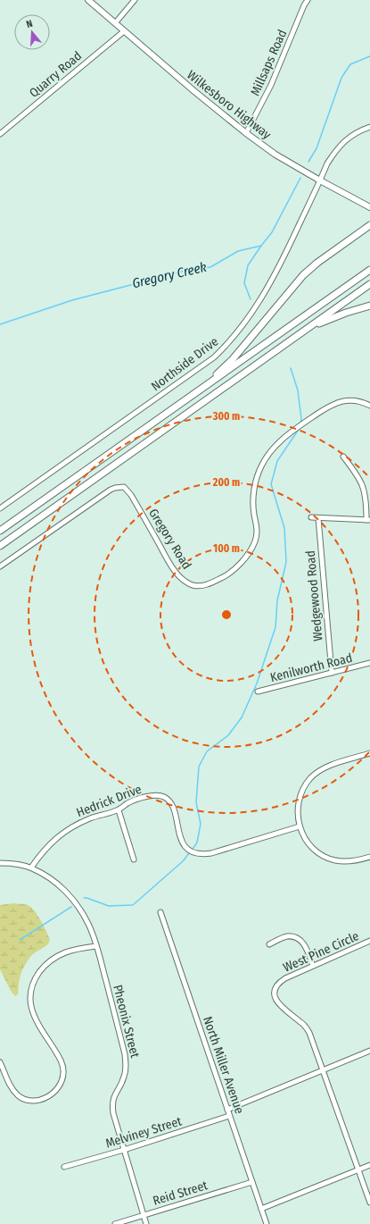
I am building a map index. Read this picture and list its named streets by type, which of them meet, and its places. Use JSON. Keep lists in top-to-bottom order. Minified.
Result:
{"streets":{"main road":["Wilkesboro Highway"],"street":["Millsaps Road","Quarry Road","Northside Drive","Gregory Road","Wedgewood Road","Kenilworth Road","Hedrick Drive","West Pine Circle","Pheonix Street","North Miller Avenue","Melviney Street","Reid Street"]},"crossings":[["Millsaps Road","Wilkesboro Highway"],["Quarry Road","Wilkesboro Highway"],["Wilkesboro Highway","Northside Drive"],["Wedgewood Road","Kenilworth Road"],["Hedrick Drive","Pheonix Street"],["Pheonix Street","Melviney Street"],["Pheonix Street","Reid Street"],["North Miller Avenue","Melviney Street"],["North Miller Avenue","Reid Street"]],"water":["Gregory Creek"],"north":"top","rings":["300 m","200 m","100 m"]}
